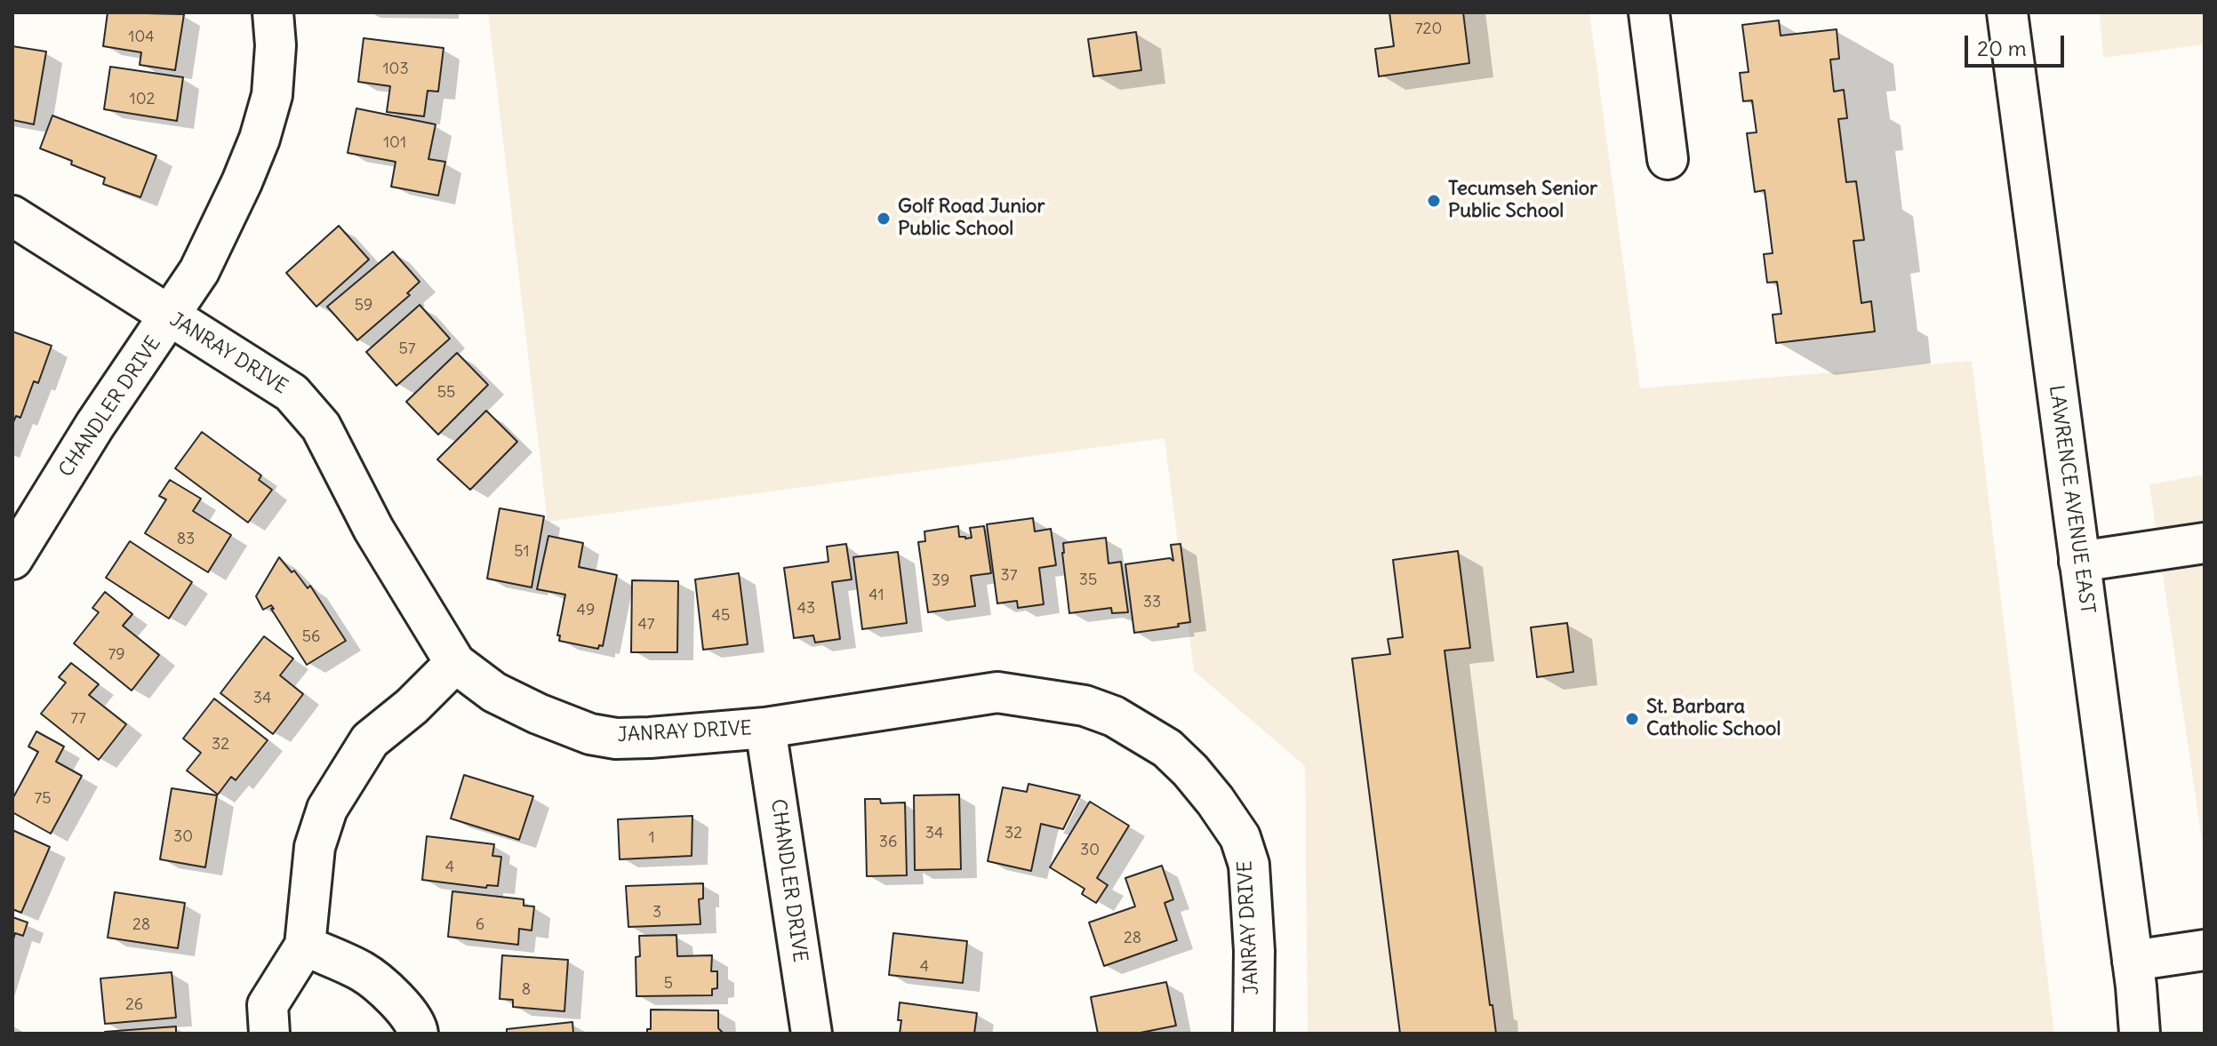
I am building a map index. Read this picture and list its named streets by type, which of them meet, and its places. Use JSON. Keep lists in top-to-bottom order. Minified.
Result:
{"streets":{"street":["JANRAY DRIVE","CHANDLER DRIVE","LAWRENCE AVENUE EAST"]},"crossings":[["JANRAY DRIVE","CHANDLER DRIVE"]],"places":["Tecumseh Senior Public School","Golf Road Junior Public School","St. Barbara Catholic School"],"house_numbers":["720","104","103","102","101","59","57","55","83","51","37","35","39","41","33","43","49","45","47","56","79","34","77","32","75","34","32","30","1","36","30","4","3","28","6","28","4","5","8","26"],"scale_bar":"20 m"}
